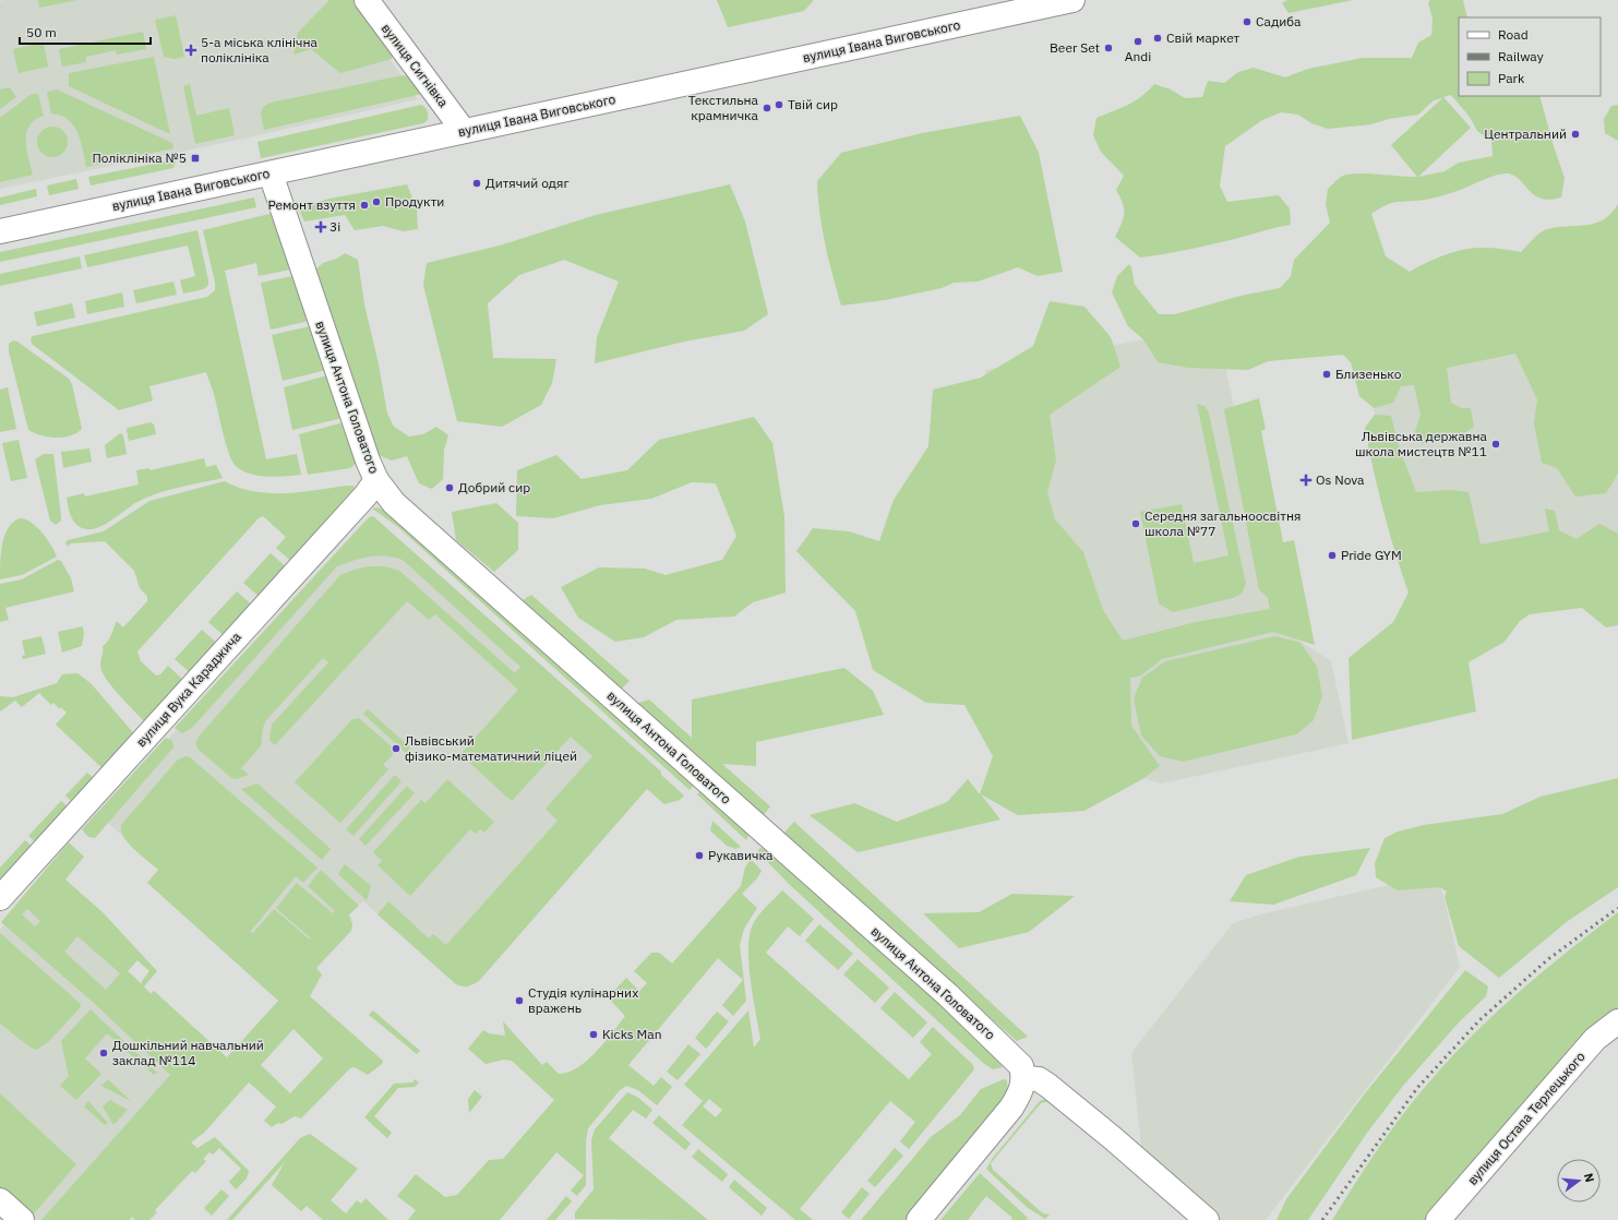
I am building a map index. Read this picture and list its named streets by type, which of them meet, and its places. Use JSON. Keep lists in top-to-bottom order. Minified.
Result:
{"streets":{"street":["вулиця Івана Виговського","вулиця Сигнівка","вулиця Антона Головатого","вулиця Вука Караджича","вулиця Остапа Терлецького"]},"crossings":[["вулиця Івана Виговського","вулиця Сигнівка"],["вулиця Івана Виговського","вулиця Антона Головатого"],["вулиця Антона Головатого","вулиця Вука Караджича"]],"places":{"other":["Садиба","Свій маркет","Andi","Beer Set","Твій сир","Текстильна крамничка","Центральний","Дитячий одяг","Продукти","Ремонт взуття","Близенько","Львівська державна школа мистецтв №11","Добрий сир","Середня загальноосвітня школа №77","Pride GYM","Львівський фізико-математичний ліцей","Рукавичка","Студія кулінарних вражень","Kicks Man","Дошкільний навчальний заклад №114"],"health":["5-а міська клінічна поліклініка","3і","Os Nova"],"transit":["Поліклініка №5"]},"legend":["Road","Railway","Park"],"scale_bar":"50 m","north":"right"}
